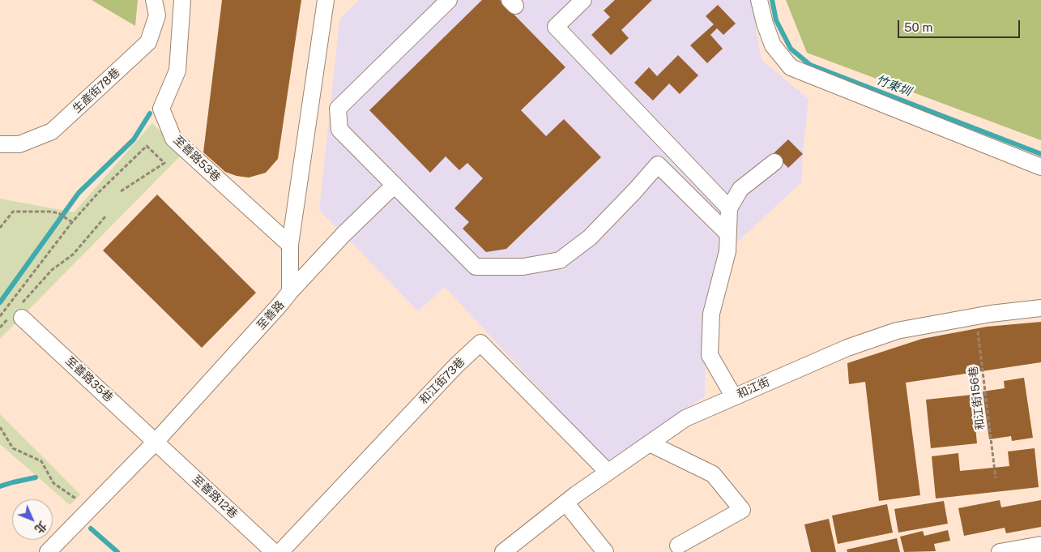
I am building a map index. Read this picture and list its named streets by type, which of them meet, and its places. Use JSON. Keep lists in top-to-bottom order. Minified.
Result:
{"streets":{"street":["生產街78巷","至善路53巷","至善路","至善路35巷","和江街73巷","和江街","至善路12巷"],"path":["和江街156巷"]},"crossings":[["至善路53巷","至善路"],["至善路","至善路35巷"],["至善路","至善路12巷"],["至善路35巷","至善路12巷"],["和江街73巷","和江街"],["和江街","和江街156巷"]],"water":["竹東圳"],"scale_bar":"50 m","north":"bottom right"}
